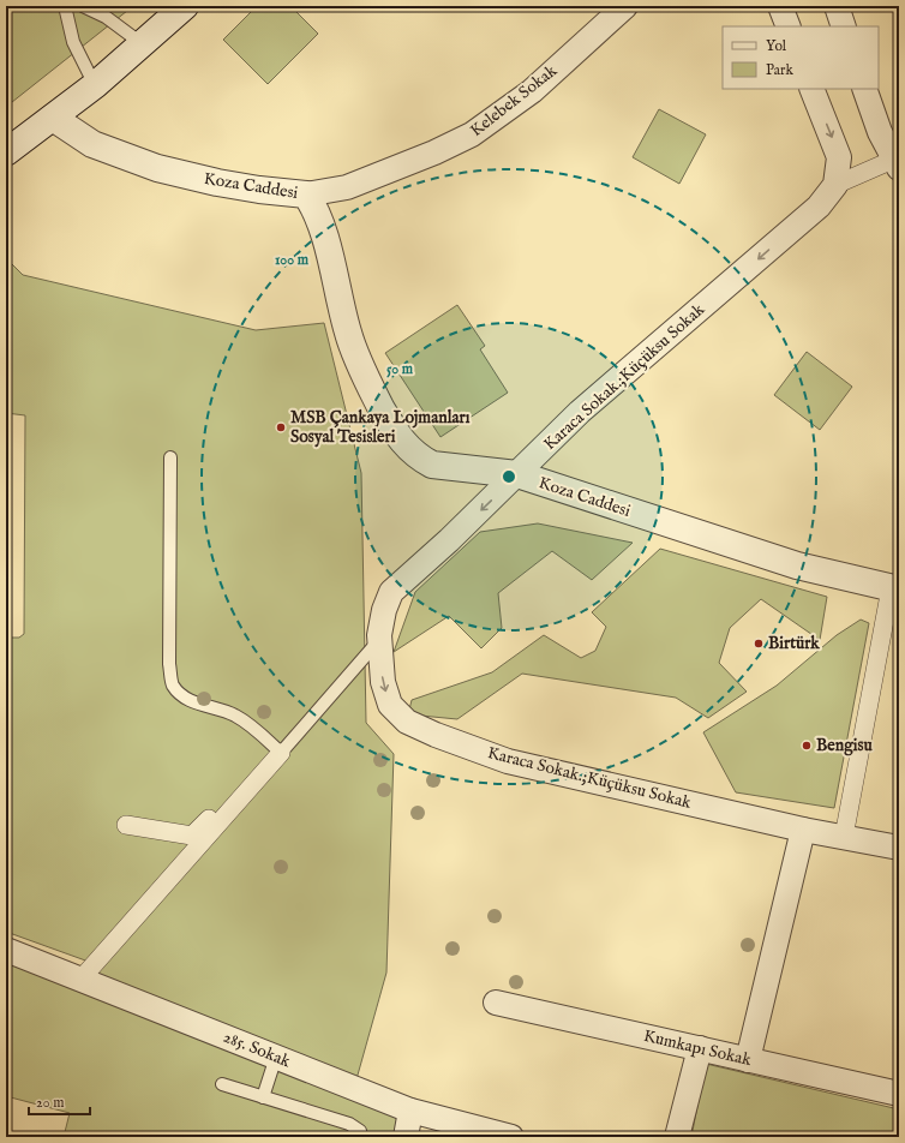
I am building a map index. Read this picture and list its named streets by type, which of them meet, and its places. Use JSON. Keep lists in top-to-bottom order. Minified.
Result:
{"streets":{"street":["Kelebek Sokak","Koza Caddesi","Karaca Sokak.;Küçüksu Sokak","Kumkapı Sokak","285. Sokak"]},"crossings":[["Kelebek Sokak","Koza Caddesi"],["Koza Caddesi","Karaca Sokak.;Küçüksu Sokak"]],"places":["MSB Çankaya Lojmanları Sosyal Tesisleri","Birtürk","Bengisu"],"legend":["Yol","Park"],"scale_bar":"20 m","rings":["100 m","50 m"]}
